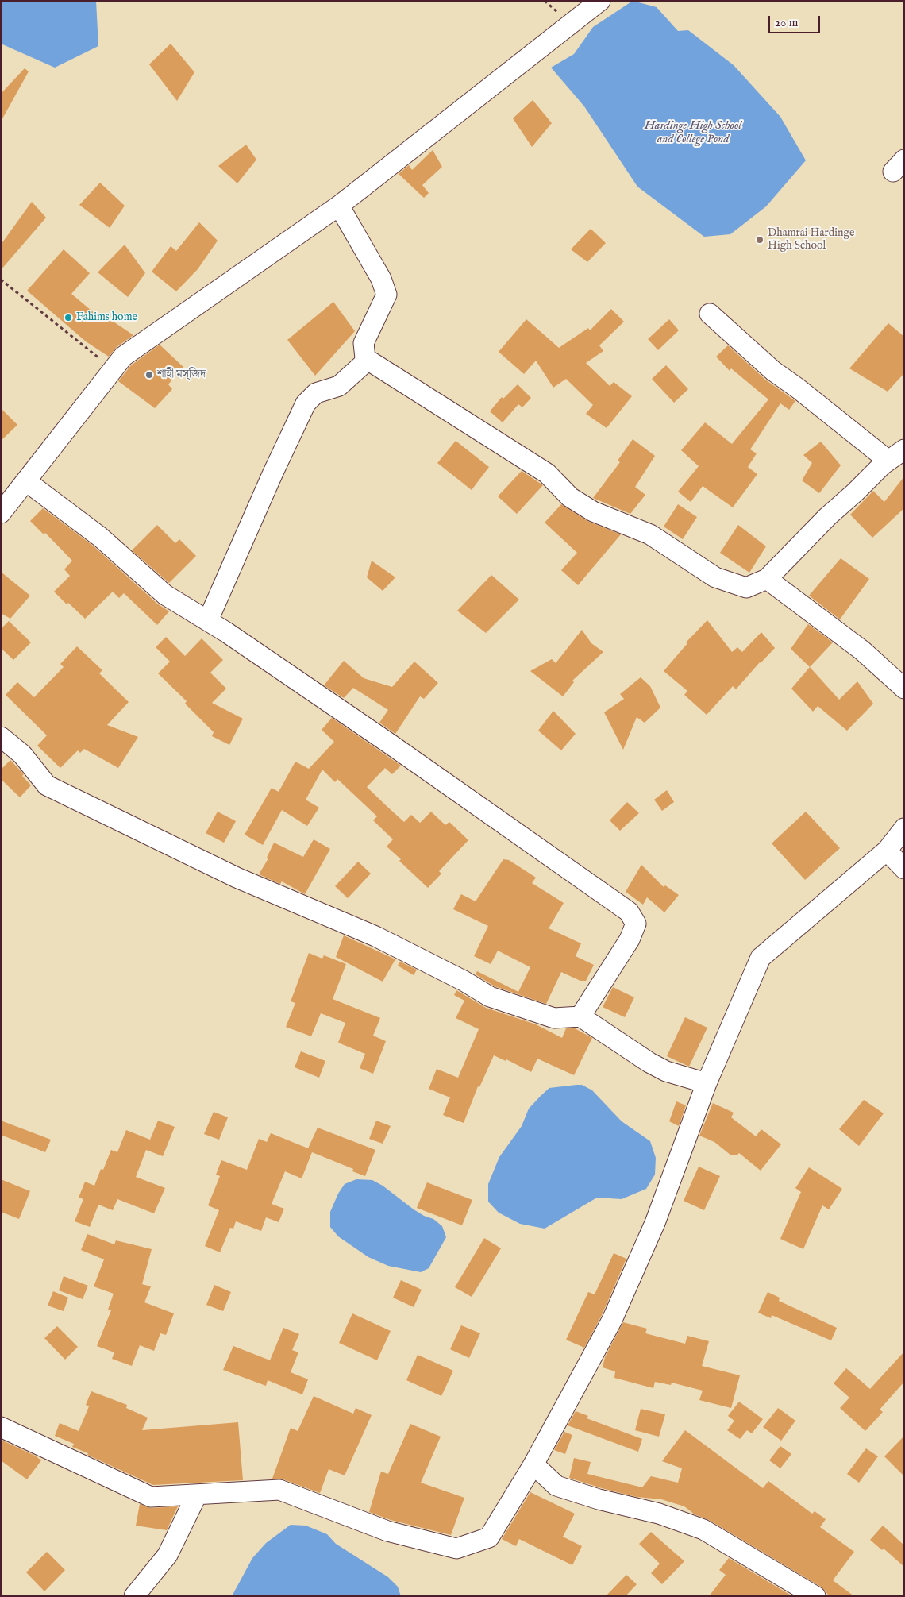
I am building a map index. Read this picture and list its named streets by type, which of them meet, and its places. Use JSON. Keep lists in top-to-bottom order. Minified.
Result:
{"water":["Hardinge High School and College Pond"],"places":["Dhamrai Hardinge High School","Fahims home","শাহী মস্জিদ"],"scale_bar":"20 m"}
